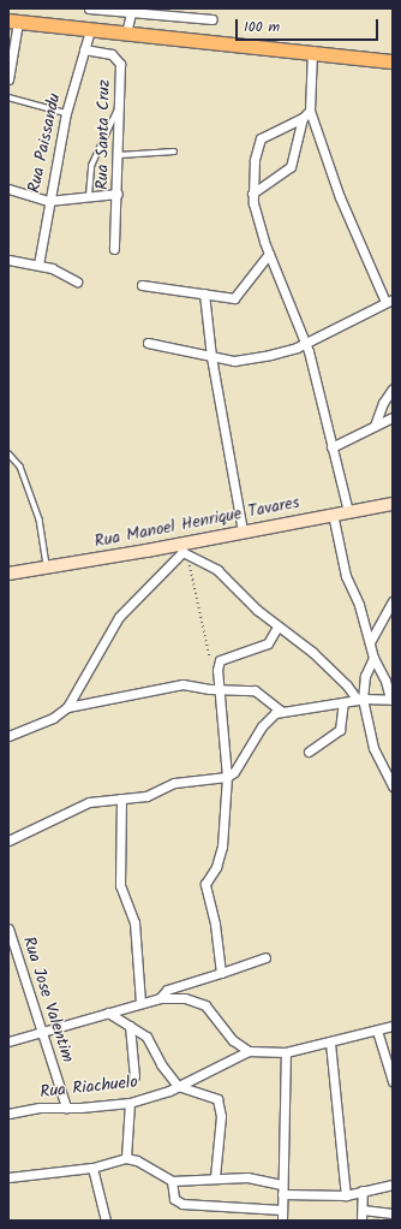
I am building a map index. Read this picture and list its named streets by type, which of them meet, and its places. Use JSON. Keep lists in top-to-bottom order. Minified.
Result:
{"streets":{"street":["Rua Santa Cruz","Rua Paissandu","Rua Manoel Henrique Tavares","Rua Jose Valentim","Rua Riachuelo"]},"crossings":[["Rua Santa Cruz","Rua Paissandu"],["Rua Jose Valentim","Rua Riachuelo"]],"scale_bar":"100 m"}
